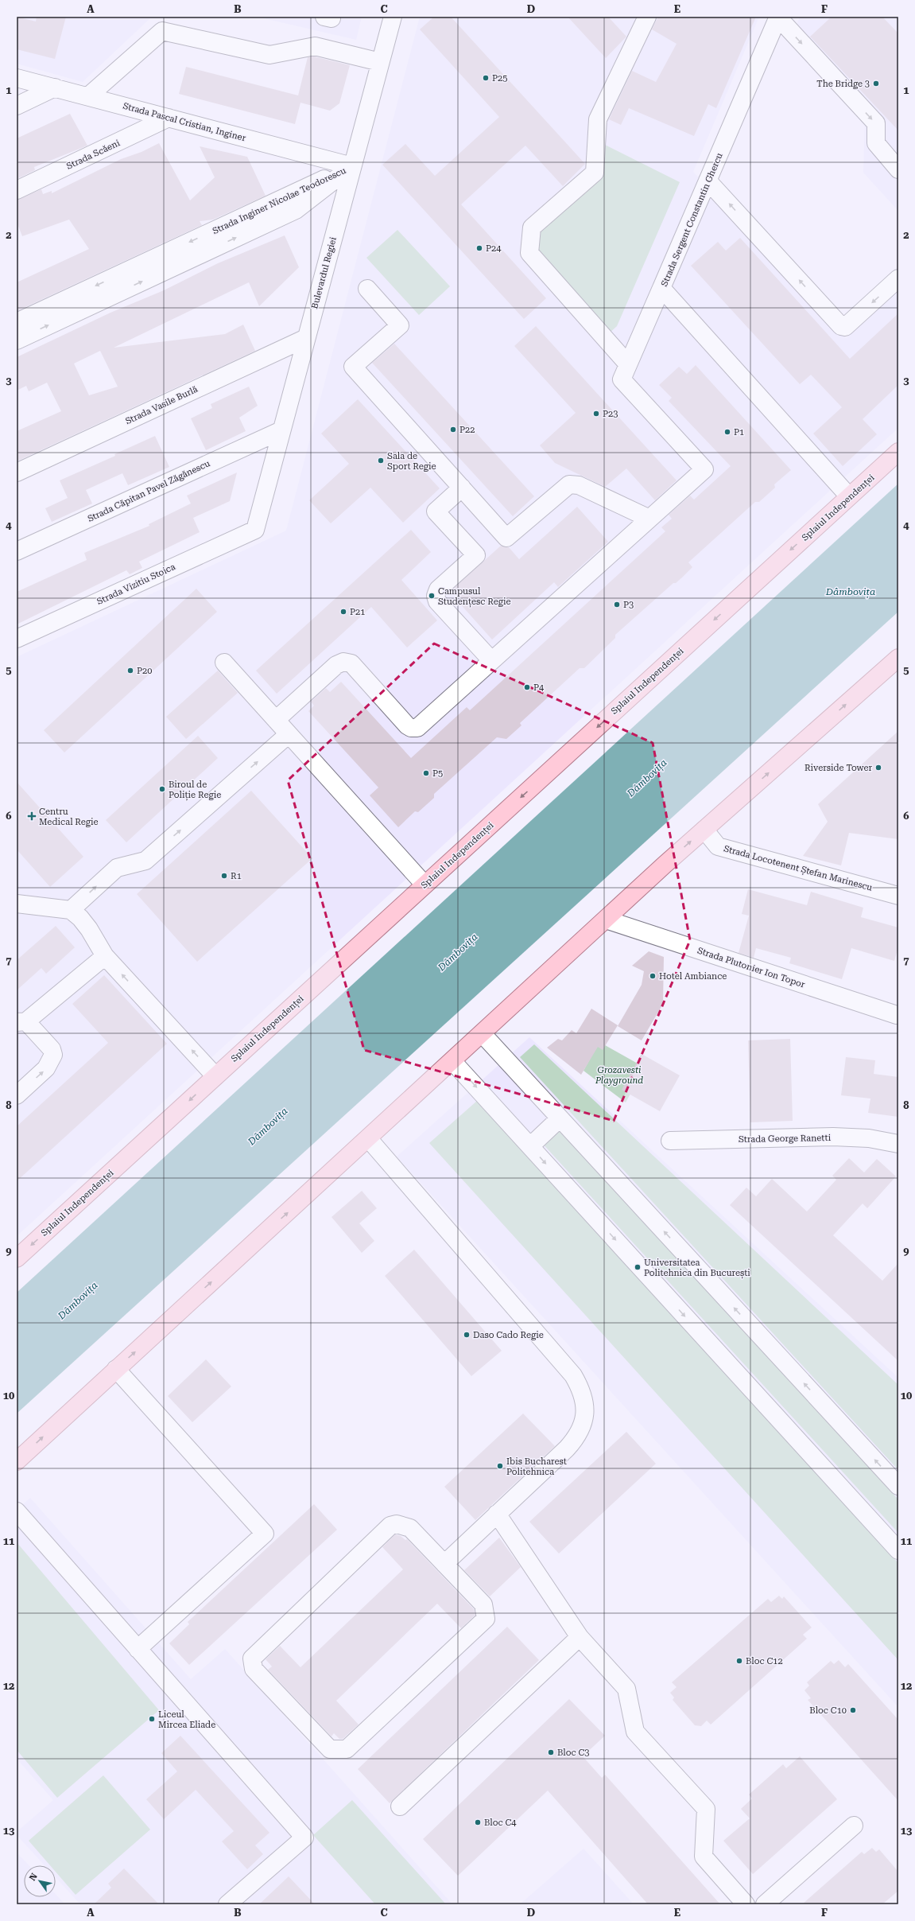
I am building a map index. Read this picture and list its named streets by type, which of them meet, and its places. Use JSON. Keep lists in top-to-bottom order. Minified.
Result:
{"streets":{"main road":["Splaiul Independenței"],"street":["Strada Pascal Cristian, Inginer","Strada Scăeni","Strada Inginer Nicolae Teodorescu","Strada Sergent Constantin Ghercu","Bulevardul Regiei","Strada Vasile Burlă","Strada Căpitan Pavel Zăgănescu","Strada Vizitiu Stoica","Strada Locotenent Ștefan Marinescu","Strada Plutonier Ion Topor","Strada George Ranetti"]},"crossings":[["Strada Pascal Cristian, Inginer","Strada Scăeni"],["Strada Pascal Cristian, Inginer","Strada Inginer Nicolae Teodorescu"],["Strada Pascal Cristian, Inginer","Bulevardul Regiei"],["Strada Inginer Nicolae Teodorescu","Bulevardul Regiei"],["Strada Sergent Constantin Ghercu","Splaiul Independenței"],["Bulevardul Regiei","Strada Vasile Burlă"],["Bulevardul Regiei","Strada Căpitan Pavel Zăgănescu"],["Bulevardul Regiei","Strada Vizitiu Stoica"]],"water":["Dâmbovița"],"parks":["Grozavesti Playground"],"places":{"other":["P25","The Bridge 3","P24","P23","P22","P1","Sala de Sport Regie","Campusul Studențesc Regie","P3","P21","P20","P4","Riverside Tower","P5","Biroul de Poliție Regie","R1","Hotel Ambiance","Universitatea Politehnica din București","Daso Cado Regie","Ibis Bucharest Politehnica","Bloc C12","Bloc C10","Liceul Mircea Eliade","Bloc C3","Bloc C4"],"health":["Centru Medical Regie"]},"north":"top left","grid":{"columns":["A","B","C","D","E","F"],"rows":["1","2","3","4","5","6","7","8","9","10","11","12","13"]}}
